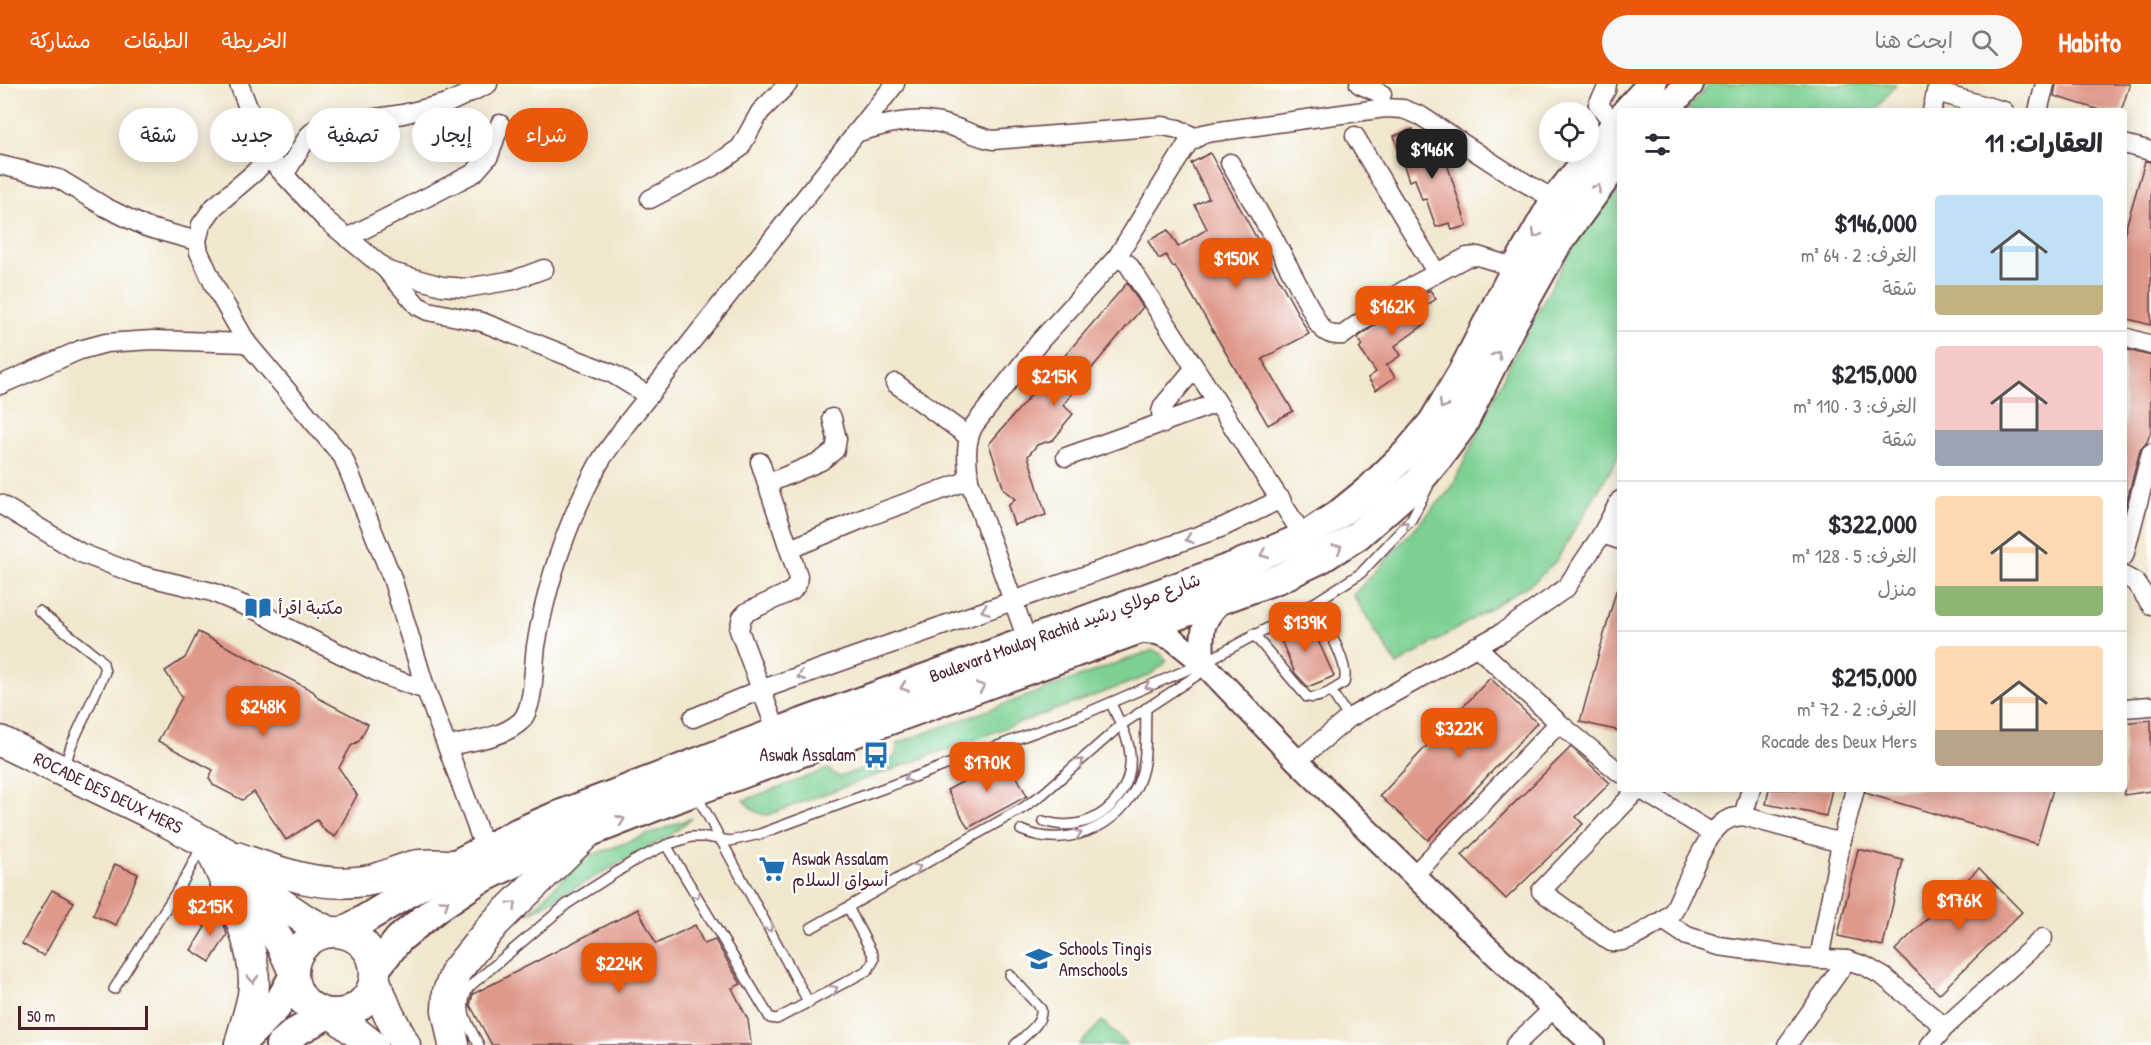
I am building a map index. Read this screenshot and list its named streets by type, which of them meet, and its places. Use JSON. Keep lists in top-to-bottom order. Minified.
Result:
{"streets":{"highway":["ROCADE DES DEUX MERS"],"main road":["Boulevard Moulay Rachid شارع مولاي رشيد"]},"crossings":[["Boulevard Moulay Rachid شارع مولاي رشيد","ROCADE DES DEUX MERS"]],"places":{"library":["مكتبة اقرأ"],"bus stop":["Aswak Assalam"],"supermarket":["Aswak Assalam أسواق السلام"],"school or university":["Schools Tingis Amschools"]},"scale_bar":"50 m","page":{"header":"Habito","search":"ابحث هنا","nav":["الخريطة","الطبقات","مشاركة"],"chip":["شراء","إيجار","تصفية","جديد","شقة"],"heading":"العقارات: 11","price":["$146K","$150K","$162K","$215K","$139K","$248K","$322K","$170K","$176K","$215K","$224K"],"list":[{"name":"$146,000","note":"الغرف: 2 · 64 m² · شقة"},{"name":"$215,000","note":"الغرف: 3 · 110 m² · شقة"},{"name":"$322,000","note":"الغرف: 5 · 128 m² · منزل"},{"name":"$215,000","note":"الغرف: 2 · 72 m² · Rocade des Deux Mers"}],"scale":"50 m"}}
